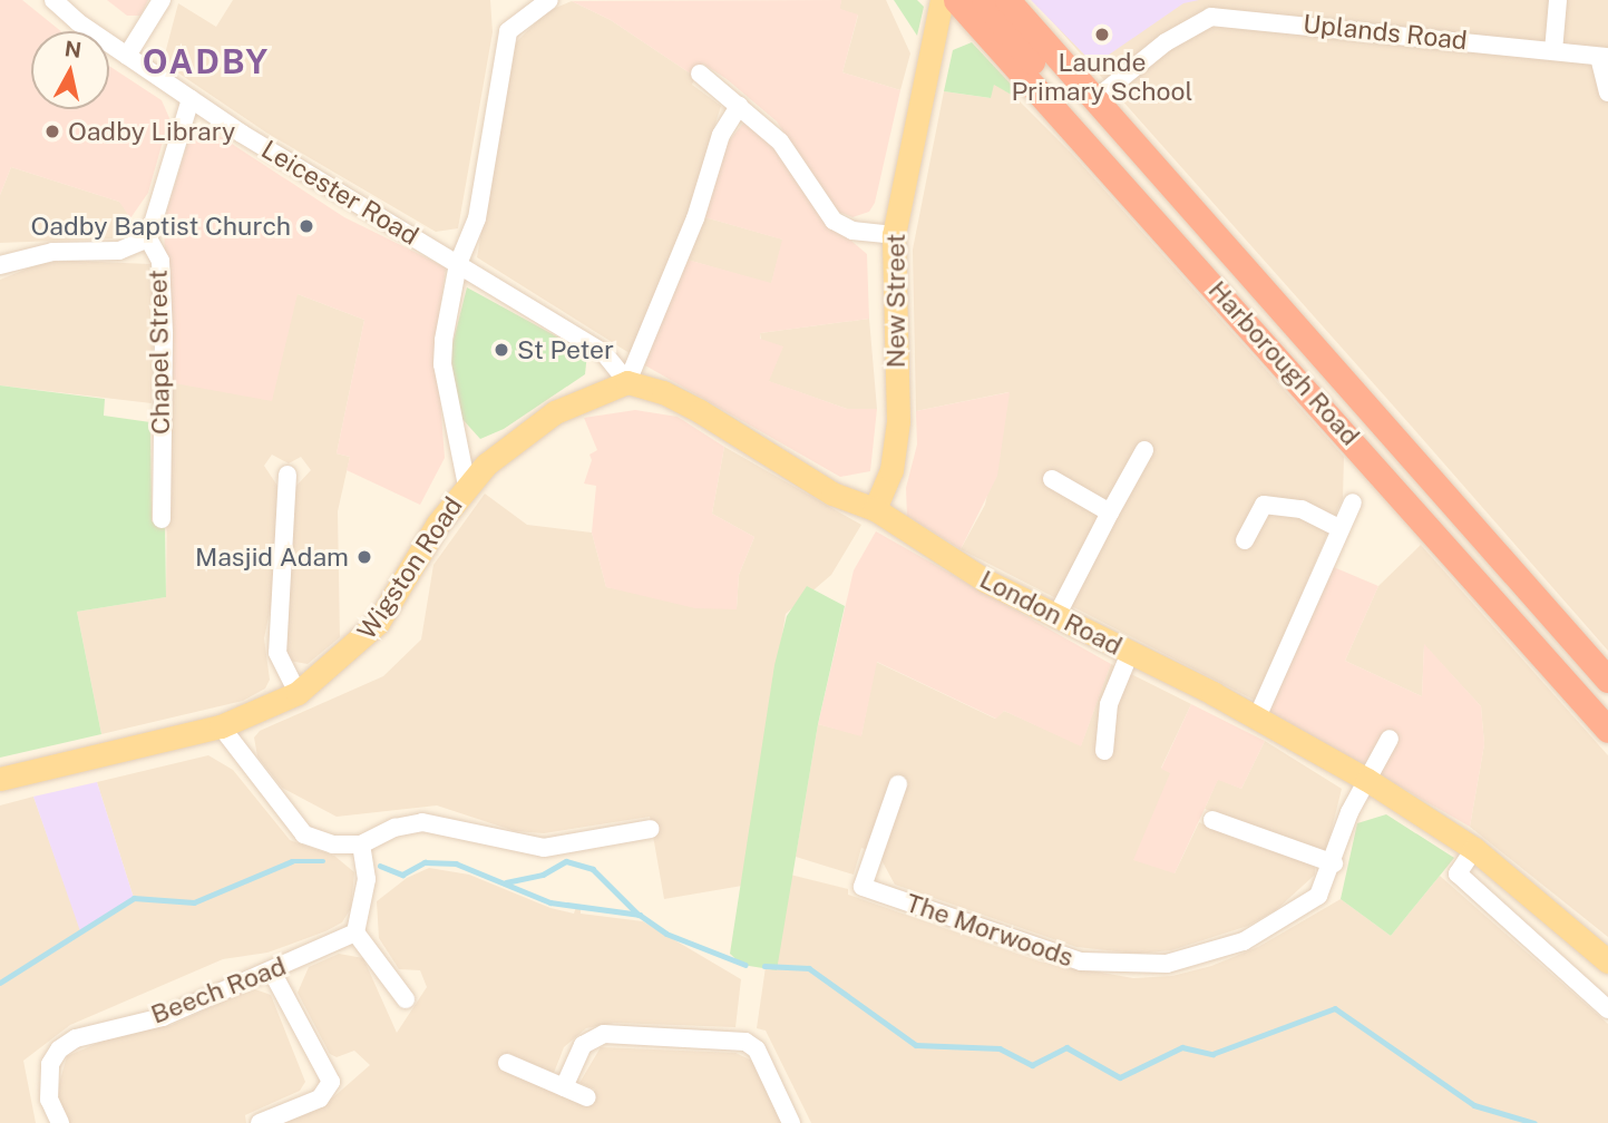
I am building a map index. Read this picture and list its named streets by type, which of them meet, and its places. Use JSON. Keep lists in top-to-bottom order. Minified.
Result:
{"streets":{"highway":["Harborough Road"],"main road":["New Street","Wigston Road","London Road"],"street":["Uplands Road","Leicester Road","Chapel Street","The Morwoods","Beech Road"]},"crossings":[["Uplands Road","Harborough Road"],["Leicester Road","Chapel Street"],["Leicester Road","Wigston Road"],["Leicester Road","London Road"],["New Street","London Road"],["Wigston Road","London Road"],["London Road","The Morwoods"]],"districts":["OADBY"],"places":["Launde Primary School","Oadby Library","Oadby Baptist Church","St Peter","Masjid Adam"],"north":"top"}
